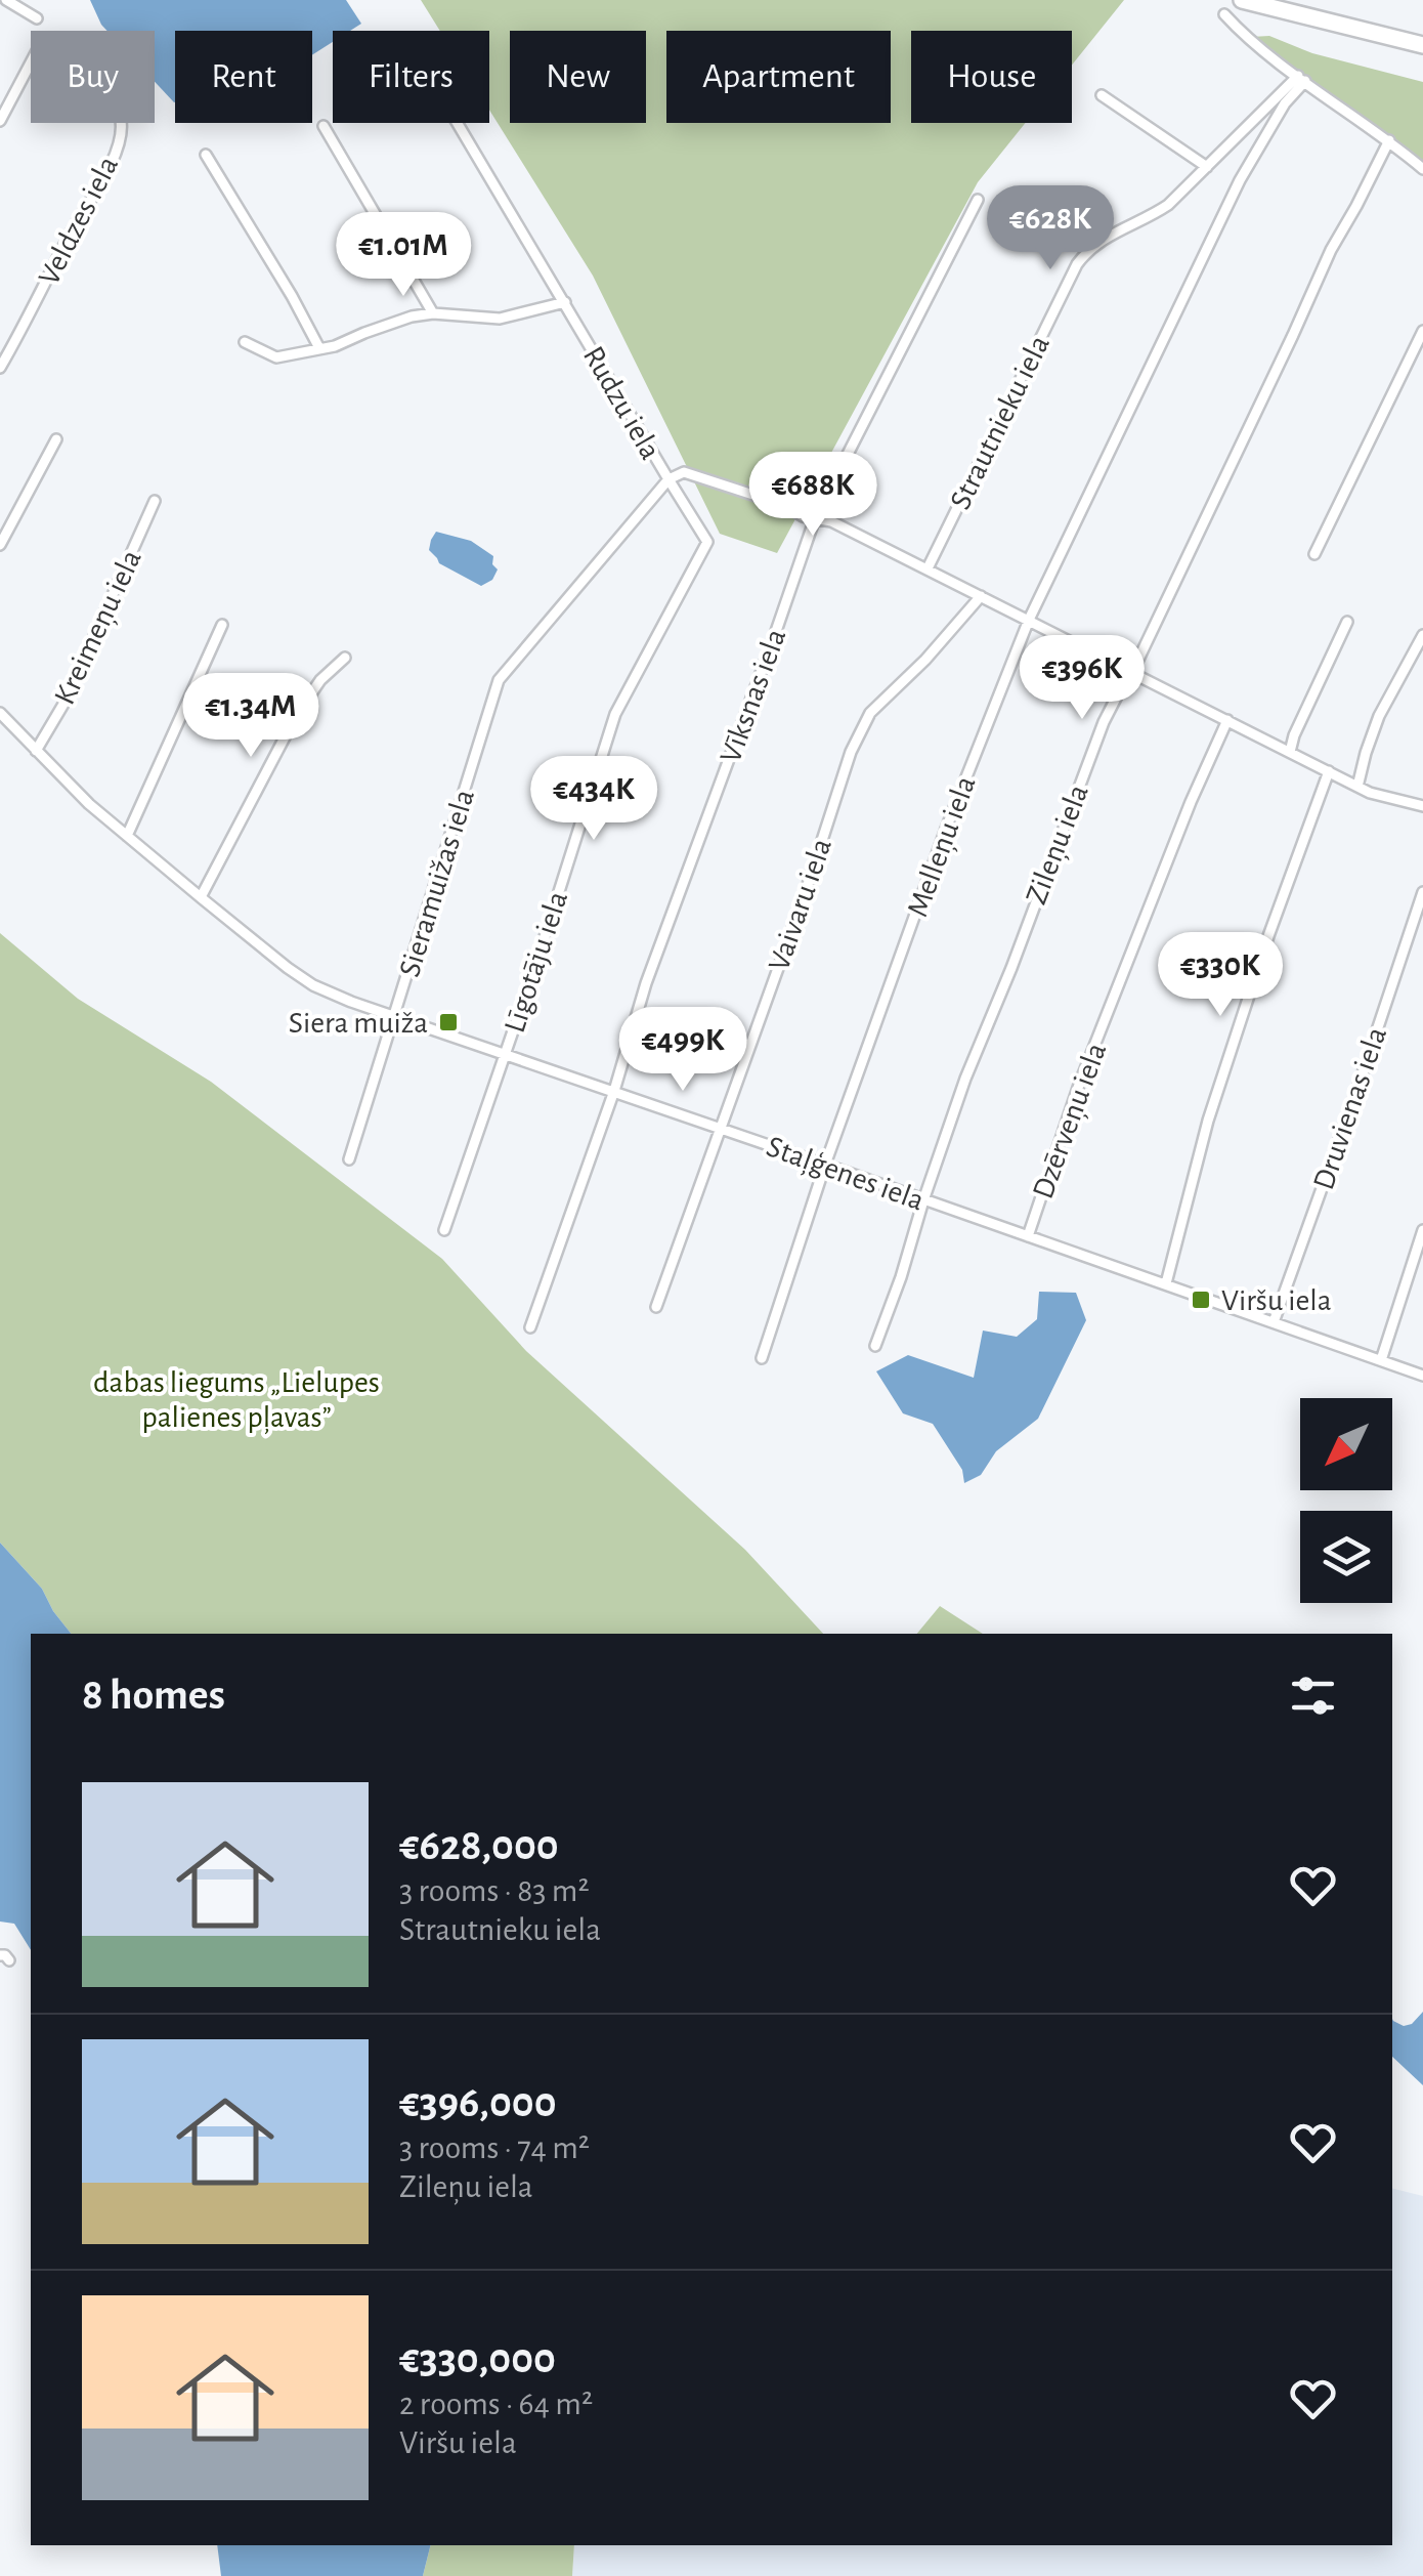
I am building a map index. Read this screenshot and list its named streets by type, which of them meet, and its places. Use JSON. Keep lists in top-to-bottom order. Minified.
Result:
{"streets":{"street":["Veldzes iela","Rudzu iela","Strautnieku iela","Kreimeņu iela","Vīksnas iela","Zileņu iela","Melleņu iela","Sieramuižas iela","Vaivaru iela","Līgotāju iela","Druvienas iela","Dzērveņu iela","Staļģenes iela"]},"crossings":[["Rudzu iela","Strautnieku iela"],["Rudzu iela","Vīksnas iela"],["Rudzu iela","Zileņu iela"],["Rudzu iela","Melleņu iela"],["Rudzu iela","Sieramuižas iela"],["Rudzu iela","Vaivaru iela"],["Rudzu iela","Līgotāju iela"],["Rudzu iela","Dzērveņu iela"],["Strautnieku iela","Melleņu iela"],["Kreimeņu iela","Staļģenes iela"],["Vīksnas iela","Staļģenes iela"],["Zileņu iela","Staļģenes iela"],["Melleņu iela","Staļģenes iela"],["Sieramuižas iela","Līgotāju iela"],["Sieramuižas iela","Staļģenes iela"],["Vaivaru iela","Staļģenes iela"],["Līgotāju iela","Staļģenes iela"],["Druvienas iela","Staļģenes iela"],["Dzērveņu iela","Staļģenes iela"]],"parks":["dabas liegums „Lielupes palienes pļavas”"],"places":{"transit":["Siera muiža","Viršu iela"]},"north":"bottom left","page":{"chip":["Buy","Rent","Filters","New","Apartment","House"],"price":["€628K","€1.01M","€688K","€396K","€1.34M","€434K","€330K","€499K"],"heading":"8 homes","list":[{"name":"€628,000","note":"3 rooms · 83 m² · Strautnieku iela"},{"name":"€396,000","note":"3 rooms · 74 m² · Zileņu iela"},{"name":"€330,000","note":"2 rooms · 64 m² · Viršu iela"}]}}
